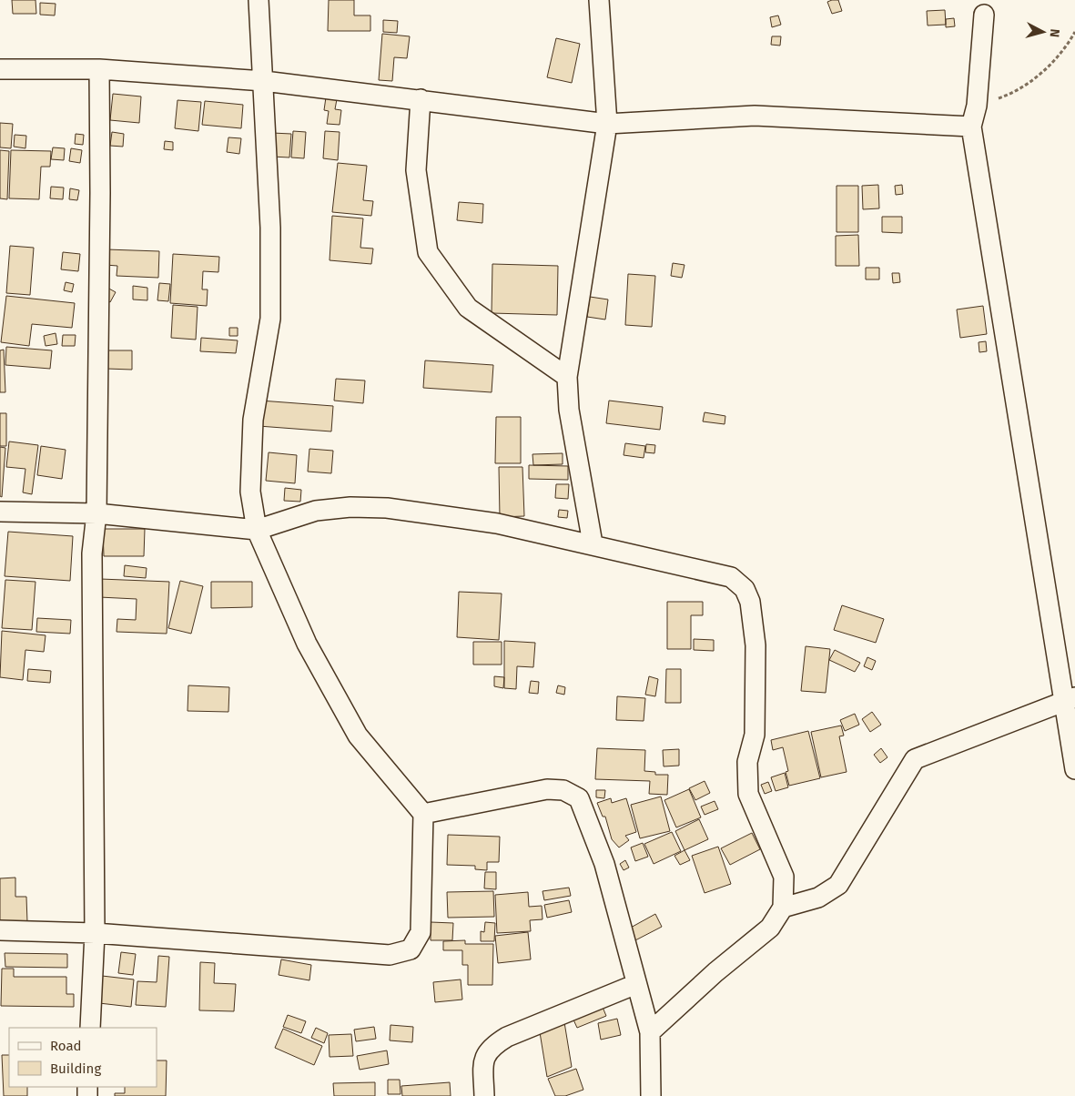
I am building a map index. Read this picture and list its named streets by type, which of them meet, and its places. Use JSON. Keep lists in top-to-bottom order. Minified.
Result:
{"legend":["Road","Building"],"north":"right"}
